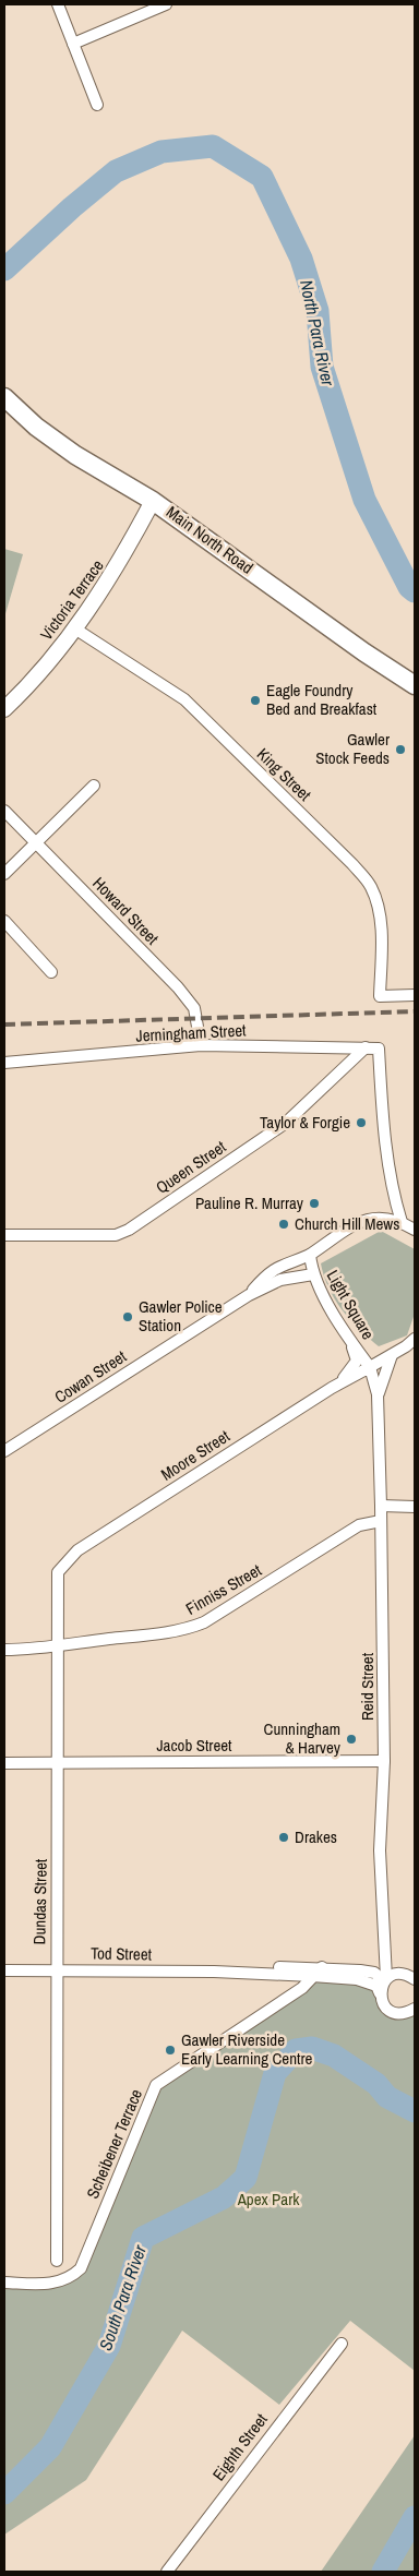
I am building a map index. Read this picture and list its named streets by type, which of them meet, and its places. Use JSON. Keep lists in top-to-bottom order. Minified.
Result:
{"streets":{"main road":["Main North Road"],"street":["Victoria Terrace","King Street","Howard Street","Jerningham Street","Queen Street","Light Square","Cowan Street","Moore Street","Finniss Street","Reid Street","Jacob Street","Dundas Street","Tod Street","Scheibener Terrace","Eighth Street"]},"crossings":[["Main North Road","Victoria Terrace"],["Victoria Terrace","King Street"],["Howard Street","Jerningham Street"],["Jerningham Street","Queen Street"],["Light Square","Cowan Street"],["Light Square","Moore Street"],["Light Square","Reid Street"],["Moore Street","Reid Street"],["Moore Street","Dundas Street"],["Finniss Street","Reid Street"],["Finniss Street","Dundas Street"],["Reid Street","Jacob Street"],["Reid Street","Tod Street"],["Jacob Street","Dundas Street"],["Dundas Street","Tod Street"],["Tod Street","Scheibener Terrace"]],"water":["North Para River","South Para River"],"parks":["Apex Park"],"places":["Eagle Foundry Bed and Breakfast","Gawler Stock Feeds","Taylor & Forgie","Pauline R. Murray","Church Hill Mews","Gawler Police Station","Cunningham & Harvey","Drakes","Gawler Riverside Early Learning Centre"]}
